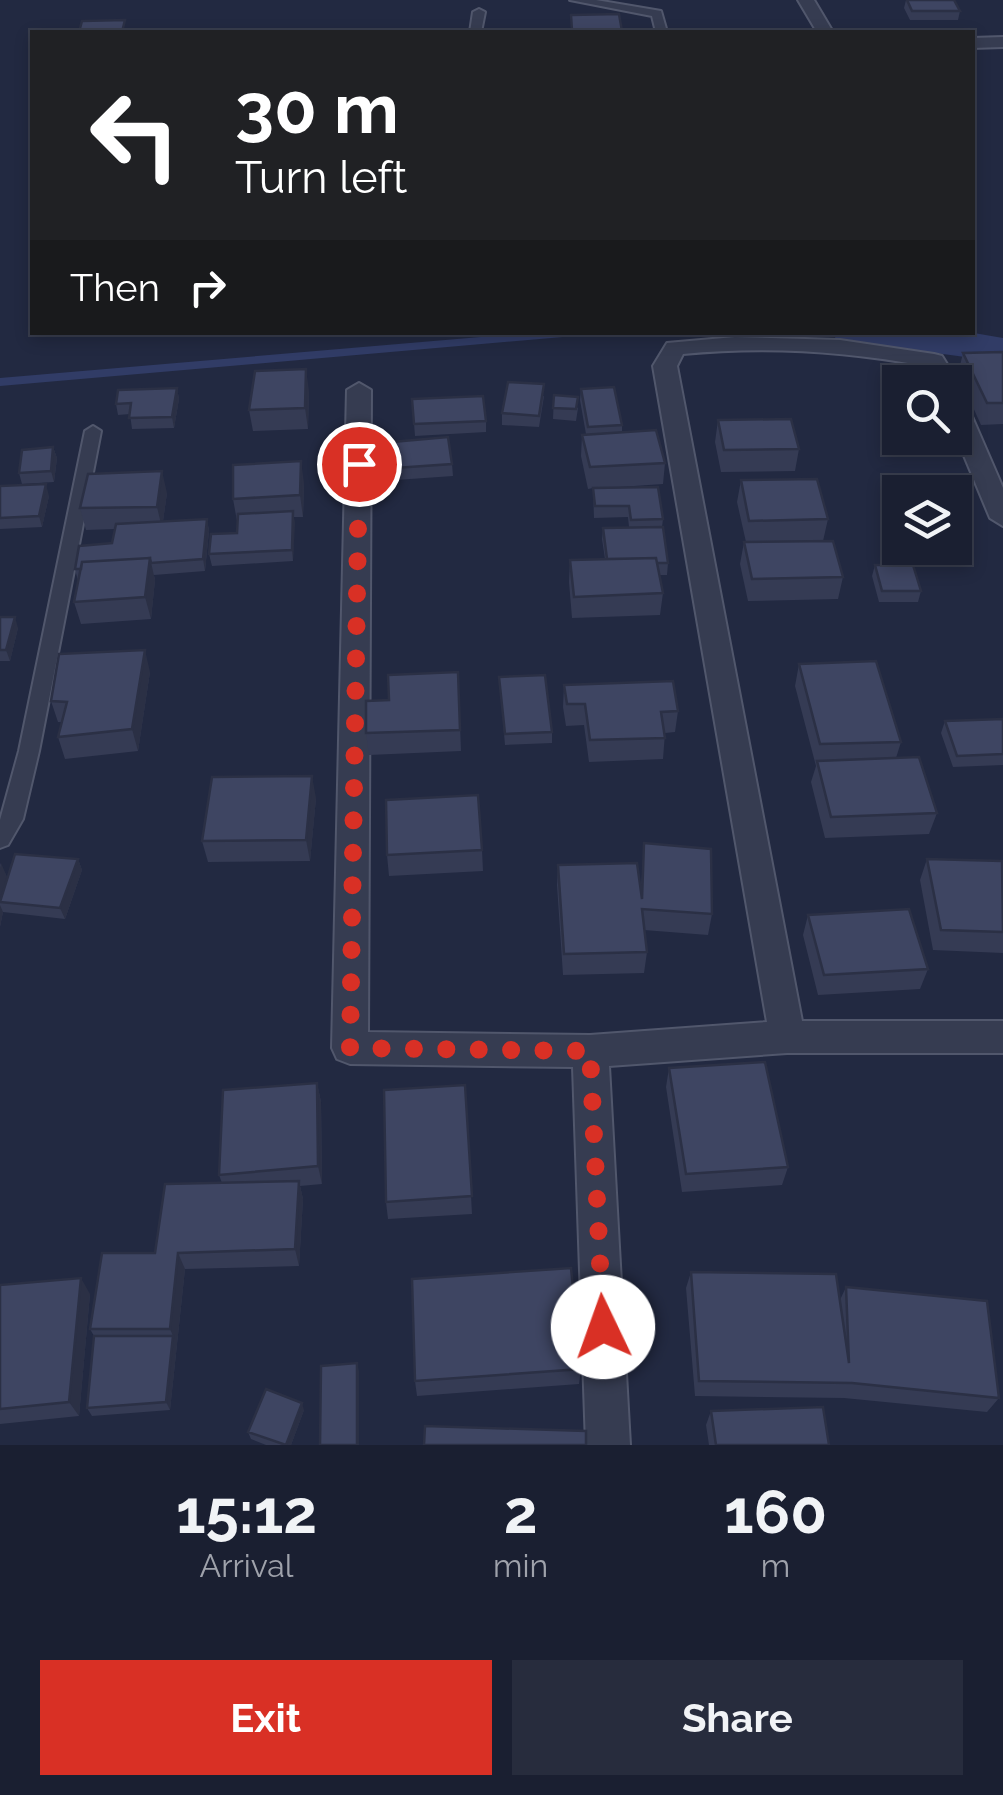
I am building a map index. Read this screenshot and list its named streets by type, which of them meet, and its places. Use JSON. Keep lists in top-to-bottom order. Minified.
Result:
{"page":{"turn":["30 m","Turn left"],"then":"Then","eta":["15:12","Arrival","2","min","160","m"],"buttons":["Exit","Share"]}}
